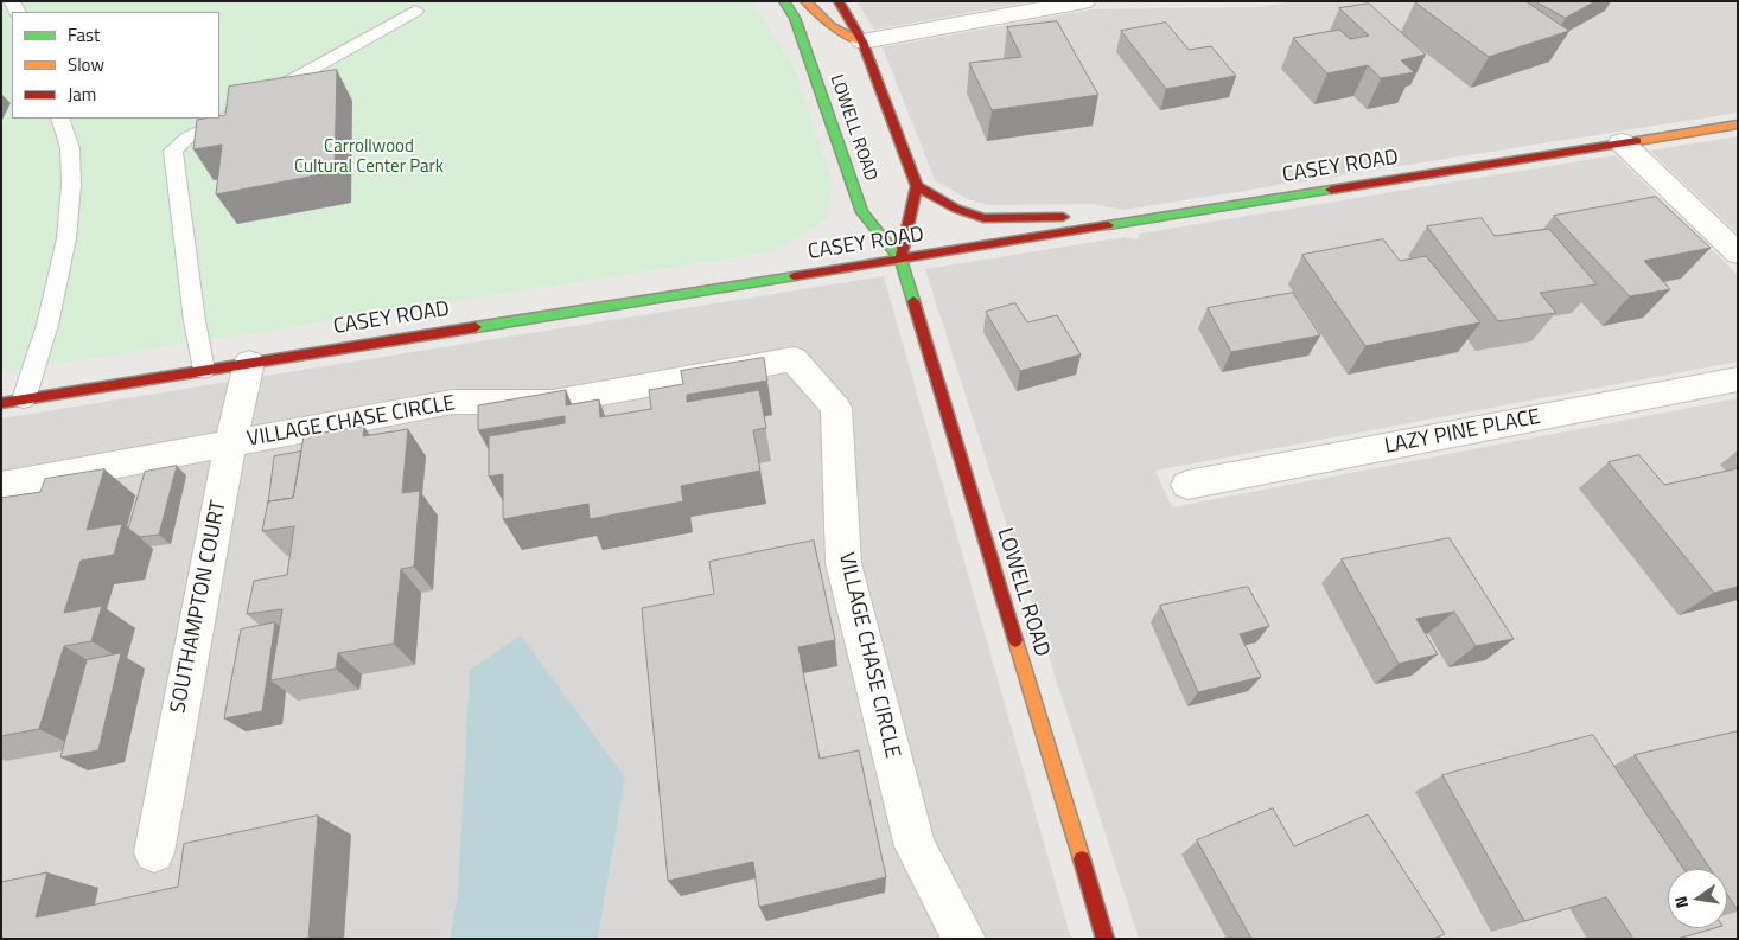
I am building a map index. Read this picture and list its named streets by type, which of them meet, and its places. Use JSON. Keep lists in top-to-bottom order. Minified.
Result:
{"streets":{"street":["LOWELL ROAD","CASEY ROAD","VILLAGE CHASE CIRCLE","LAZY PINE PLACE","SOUTHAMPTON COURT"]},"crossings":[["LOWELL ROAD","CASEY ROAD"],["CASEY ROAD","SOUTHAMPTON COURT"],["VILLAGE CHASE CIRCLE","SOUTHAMPTON COURT"]],"parks":["Carrollwood Cultural Center Park"],"legend":["Fast","Slow","Jam"],"north":"left"}
